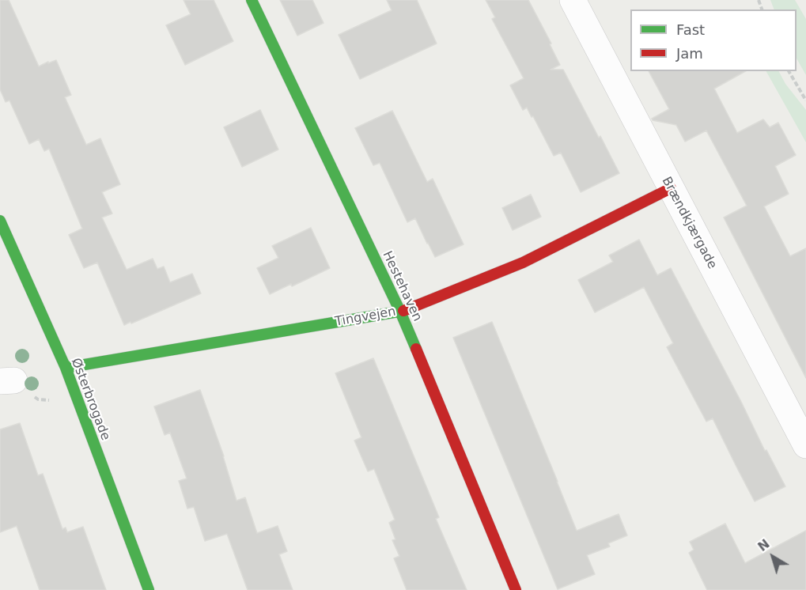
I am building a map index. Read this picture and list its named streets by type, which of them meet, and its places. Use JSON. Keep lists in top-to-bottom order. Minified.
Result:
{"streets":{"street":["Brændkjærgade","Hestehaven","Tingvejen","Østerbrogade"]},"crossings":[["Brændkjærgade","Tingvejen"],["Hestehaven","Tingvejen"],["Tingvejen","Østerbrogade"]],"legend":["Fast","Jam"],"north":"top left"}
